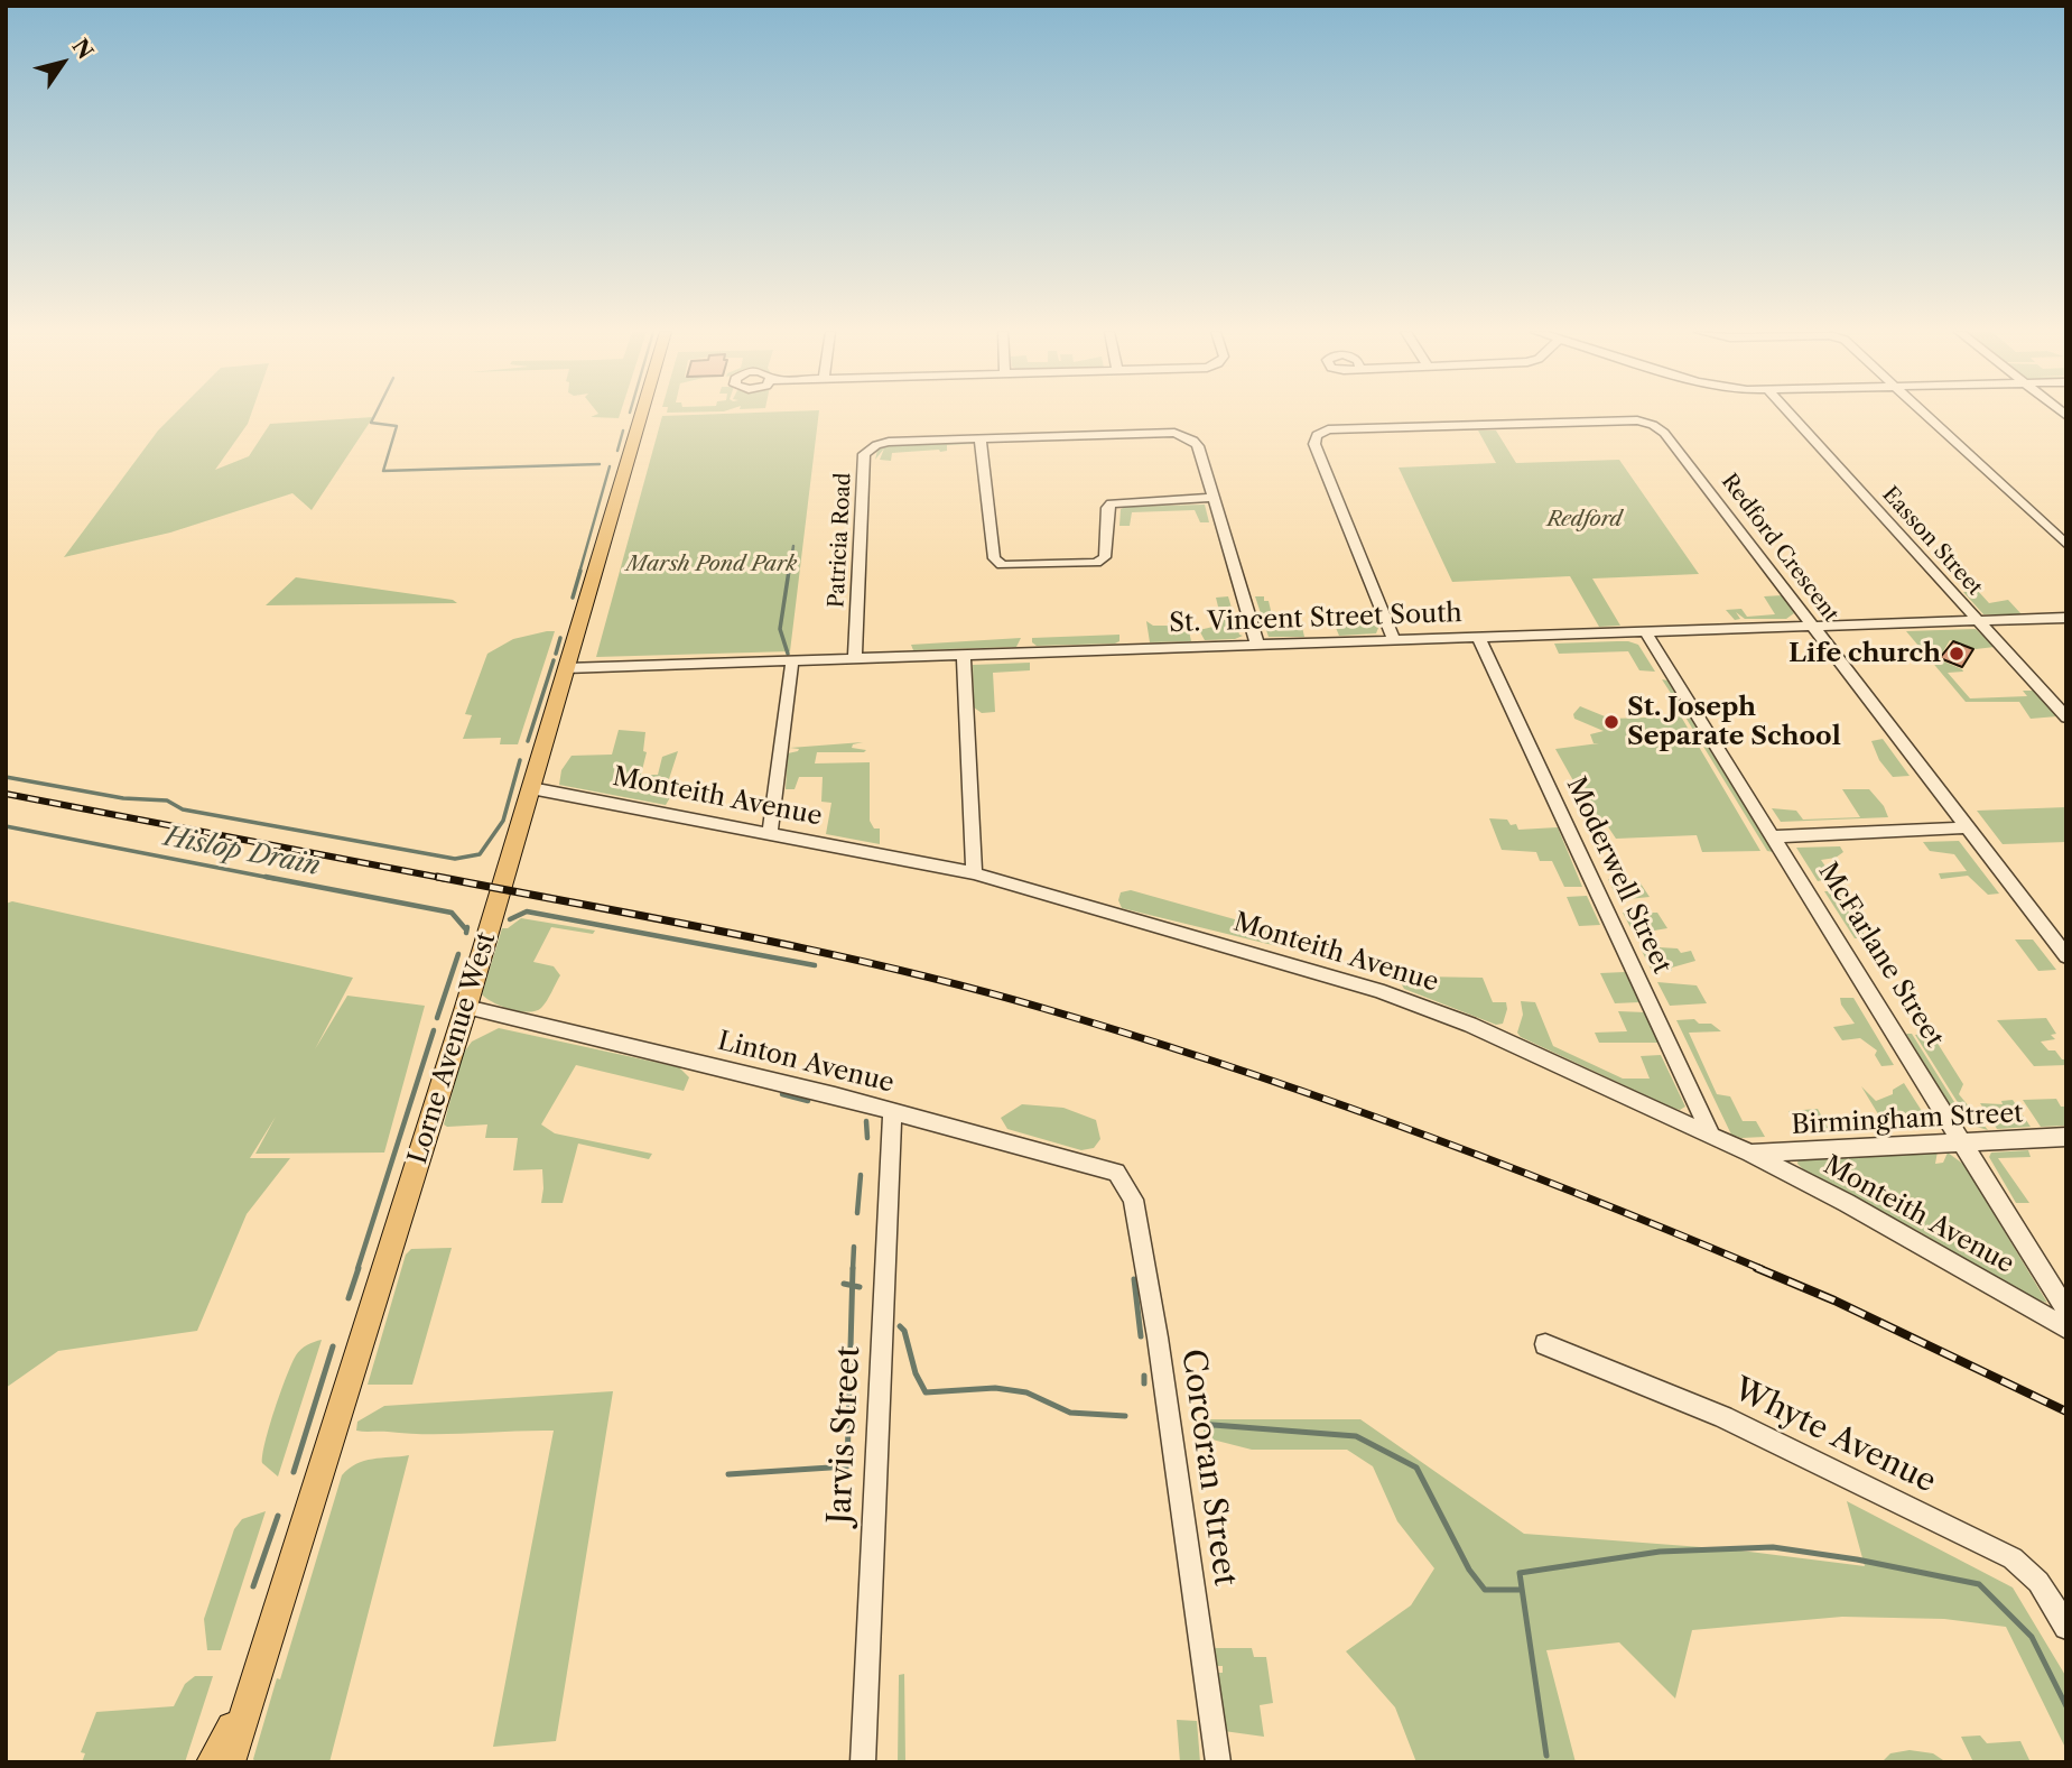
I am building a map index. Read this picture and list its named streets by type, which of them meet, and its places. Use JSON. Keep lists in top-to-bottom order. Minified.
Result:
{"streets":{"main road":["Lorne Avenue West"],"street":["Patricia Road","Easson Street","Redford Crescent","St. Vincent Street South","Monteith Avenue","Moderwell Street","McFarlane Street","Linton Avenue","Birmingham Street","Jarvis Street","Whyte Avenue","Corcoran Street"]},"crossings":[["Patricia Road","St. Vincent Street South"],["Easson Street","St. Vincent Street South"],["Redford Crescent","St. Vincent Street South"],["St. Vincent Street South","Moderwell Street"],["St. Vincent Street South","McFarlane Street"],["St. Vincent Street South","Lorne Avenue West"],["Monteith Avenue","Moderwell Street"],["Monteith Avenue","Lorne Avenue West"],["Monteith Avenue","Birmingham Street"],["McFarlane Street","Birmingham Street"],["Lorne Avenue West","Linton Avenue"],["Linton Avenue","Jarvis Street"],["Linton Avenue","Corcoran Street"]],"water":["Hislop Drain"],"parks":["Redford","Marsh Pond Park"],"places":["Life church","St. Joseph Separate School"],"north":"top right"}
